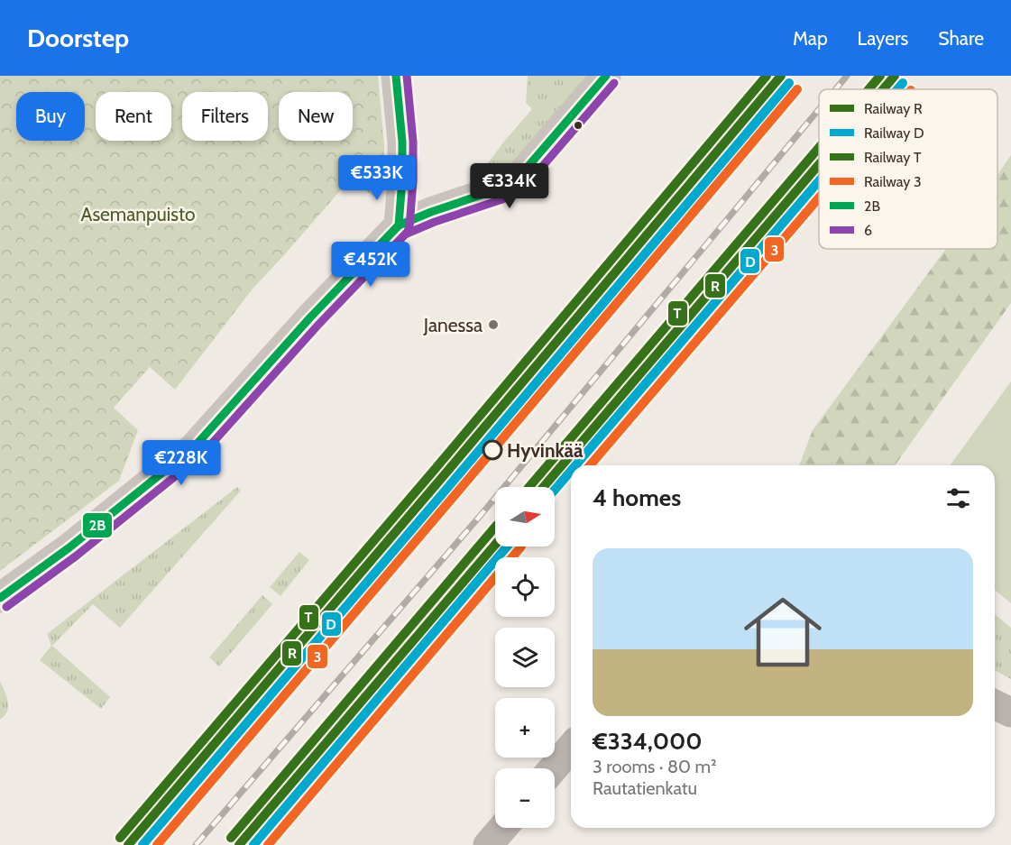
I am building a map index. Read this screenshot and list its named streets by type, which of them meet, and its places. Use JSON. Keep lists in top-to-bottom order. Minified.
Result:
{"parks":["Asemanpuisto"],"places":["Janessa","Hyvinkää"],"lines":["rail line R","rail line T","transit line 2B","transit line 6","rail line D","rail line 3"],"legend":["Railway R","Railway D","Railway T","Railway 3","2B","6"],"north":"right","page":{"header":"Doorstep","nav":["Map","Layers","Share"],"chip":["Buy","Rent","Filters","New"],"price":["€533K","€334K","€452K","€228K"],"heading":"4 homes","map_buttons":["+","−"],"list":[{"name":"€334,000","note":"3 rooms · 80 m² · Rautatienkatu"}]}}
